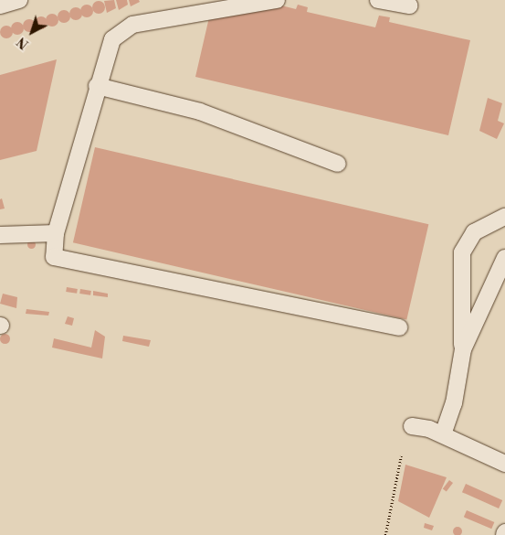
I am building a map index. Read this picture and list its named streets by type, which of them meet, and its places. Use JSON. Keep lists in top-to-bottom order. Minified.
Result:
{"north":"bottom left"}
